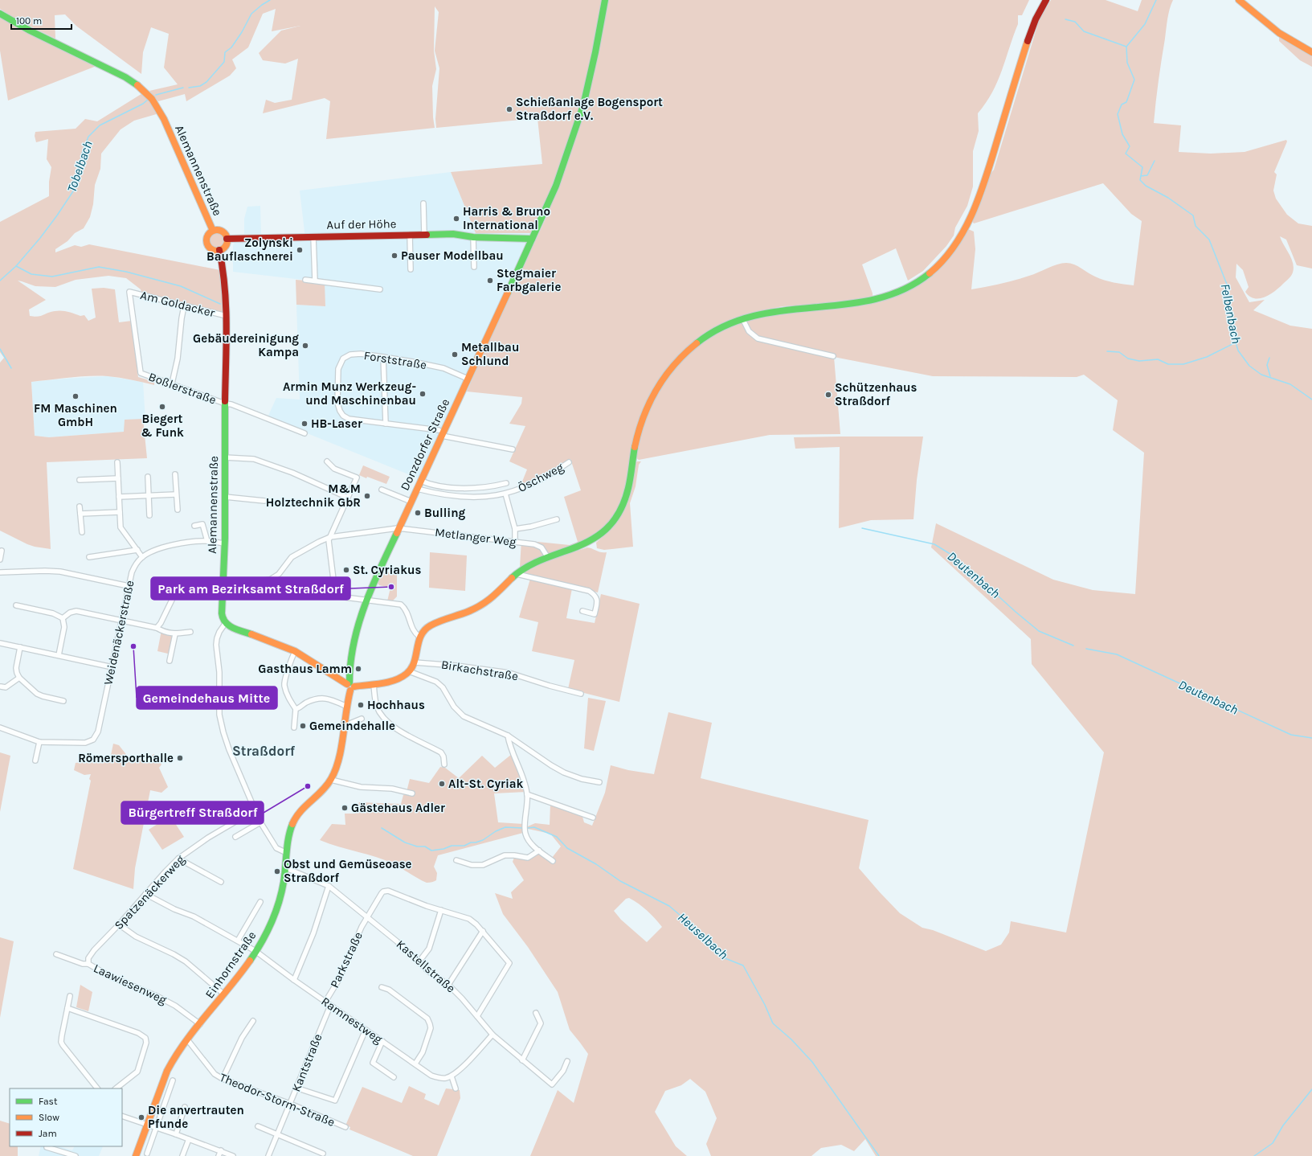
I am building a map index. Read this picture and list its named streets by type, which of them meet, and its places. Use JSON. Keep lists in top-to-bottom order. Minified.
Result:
{"streets":{"main road":["Alemannenstraße","Auf der Höhe","Donzdorfer Straße","Einhornstraße"],"street":["Am Goldacker","Forststraße","Boßlerstraße","Öschweg","Metlanger Weg","Weidenäckerstraße","Birkachstraße","Spatzenäckerweg","Parkstraße","Kastellstraße","Laawiesenweg","Ramnestweg","Kantstraße","Theodor-Storm-Straße"]},"crossings":[["Alemannenstraße","Auf der Höhe"],["Alemannenstraße","Am Goldacker"],["Alemannenstraße","Boßlerstraße"],["Alemannenstraße","Metlanger Weg"],["Alemannenstraße","Weidenäckerstraße"],["Auf der Höhe","Donzdorfer Straße"],["Am Goldacker","Boßlerstraße"],["Forststraße","Donzdorfer Straße"],["Donzdorfer Straße","Öschweg"],["Donzdorfer Straße","Metlanger Weg"],["Donzdorfer Straße","Einhornstraße"],["Spatzenäckerweg","Laawiesenweg"],["Spatzenäckerweg","Ramnestweg"],["Parkstraße","Kastellstraße"],["Parkstraße","Ramnestweg"],["Einhornstraße","Kastellstraße"],["Einhornstraße","Laawiesenweg"],["Einhornstraße","Ramnestweg"],["Einhornstraße","Theodor-Storm-Straße"],["Ramnestweg","Kantstraße"],["Kantstraße","Theodor-Storm-Straße"]],"districts":["Straßdorf"],"water":["Tobelbach","Felbenbach","Deutenbach","Heuselbach"],"places":["Schießanlage Bogensport Straßdorf e.V.","Harris & Bruno International","Zolynski Bauflaschnerei","Pauser Modellbau","Stegmaier Farbgalerie","Gebäudereinigung Kampa","Metallbau Schlund","Armin Munz Werkzeug- und Maschinenbau","Schützenhaus Straßdorf","FM Maschinen GmbH","Biegert & Funk","HB-Laser","M&M Holztechnik GbR","Bulling","St. Cyriakus","Park am Bezirksamt Straßdorf","Gemeindehaus Mitte","Gasthaus Lamm","Hochhaus","Gemeindehalle","Römersporthalle","Alt-St. Cyriak","Bürgertreff Straßdorf","Gästehaus Adler","Obst und Gemüseoase Straßdorf","Die anvertrauten Pfunde"],"legend":["Fast","Slow","Jam"],"scale_bar":"100 m"}
